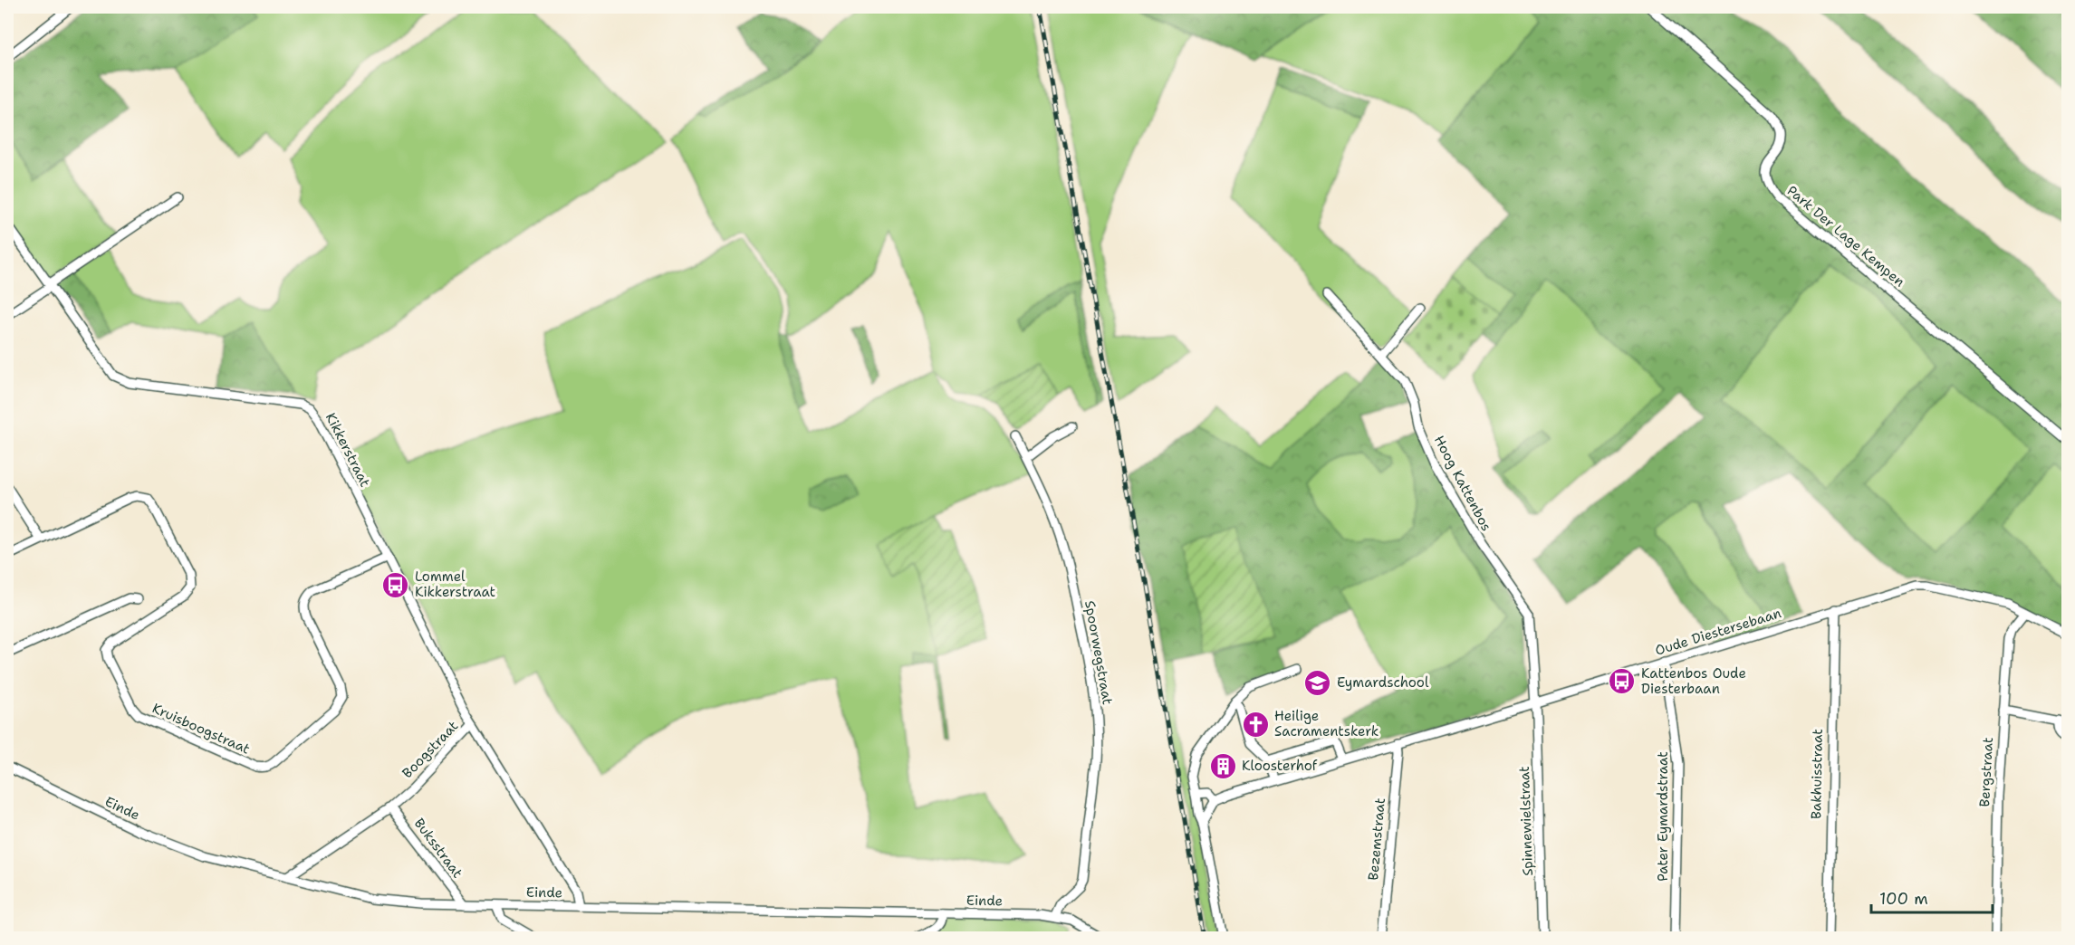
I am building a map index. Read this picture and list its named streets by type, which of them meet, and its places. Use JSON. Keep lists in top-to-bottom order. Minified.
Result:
{"streets":{"street":["Park Der Lage Kempen","Kikkerstraat","Hoog Kattenbos","Oude Diestersebaan","Spoorwegstraat","Kruisboogstraat","Boogstraat","Bergstraat","Bakhuisstraat","Einde","Pater Eymardstraat","Spinnewielstraat","Bezemstraat","Buksstraat"]},"crossings":[["Kikkerstraat","Kruisboogstraat"],["Kikkerstraat","Boogstraat"],["Hoog Kattenbos","Oude Diestersebaan"],["Hoog Kattenbos","Spinnewielstraat"],["Oude Diestersebaan","Bergstraat"],["Oude Diestersebaan","Bakhuisstraat"],["Oude Diestersebaan","Pater Eymardstraat"],["Oude Diestersebaan","Spinnewielstraat"],["Oude Diestersebaan","Bezemstraat"],["Spoorwegstraat","Einde"],["Boogstraat","Einde"],["Boogstraat","Buksstraat"],["Einde","Buksstraat"]],"places":{"bus stop":["Lommel Kikkerstraat","Kattenbos Oude Diesterbaan"],"school or university":["Eymardschool"],"church":["Heilige Sacramentskerk"],"building":["Kloosterhof"]},"scale_bar":"100 m"}
